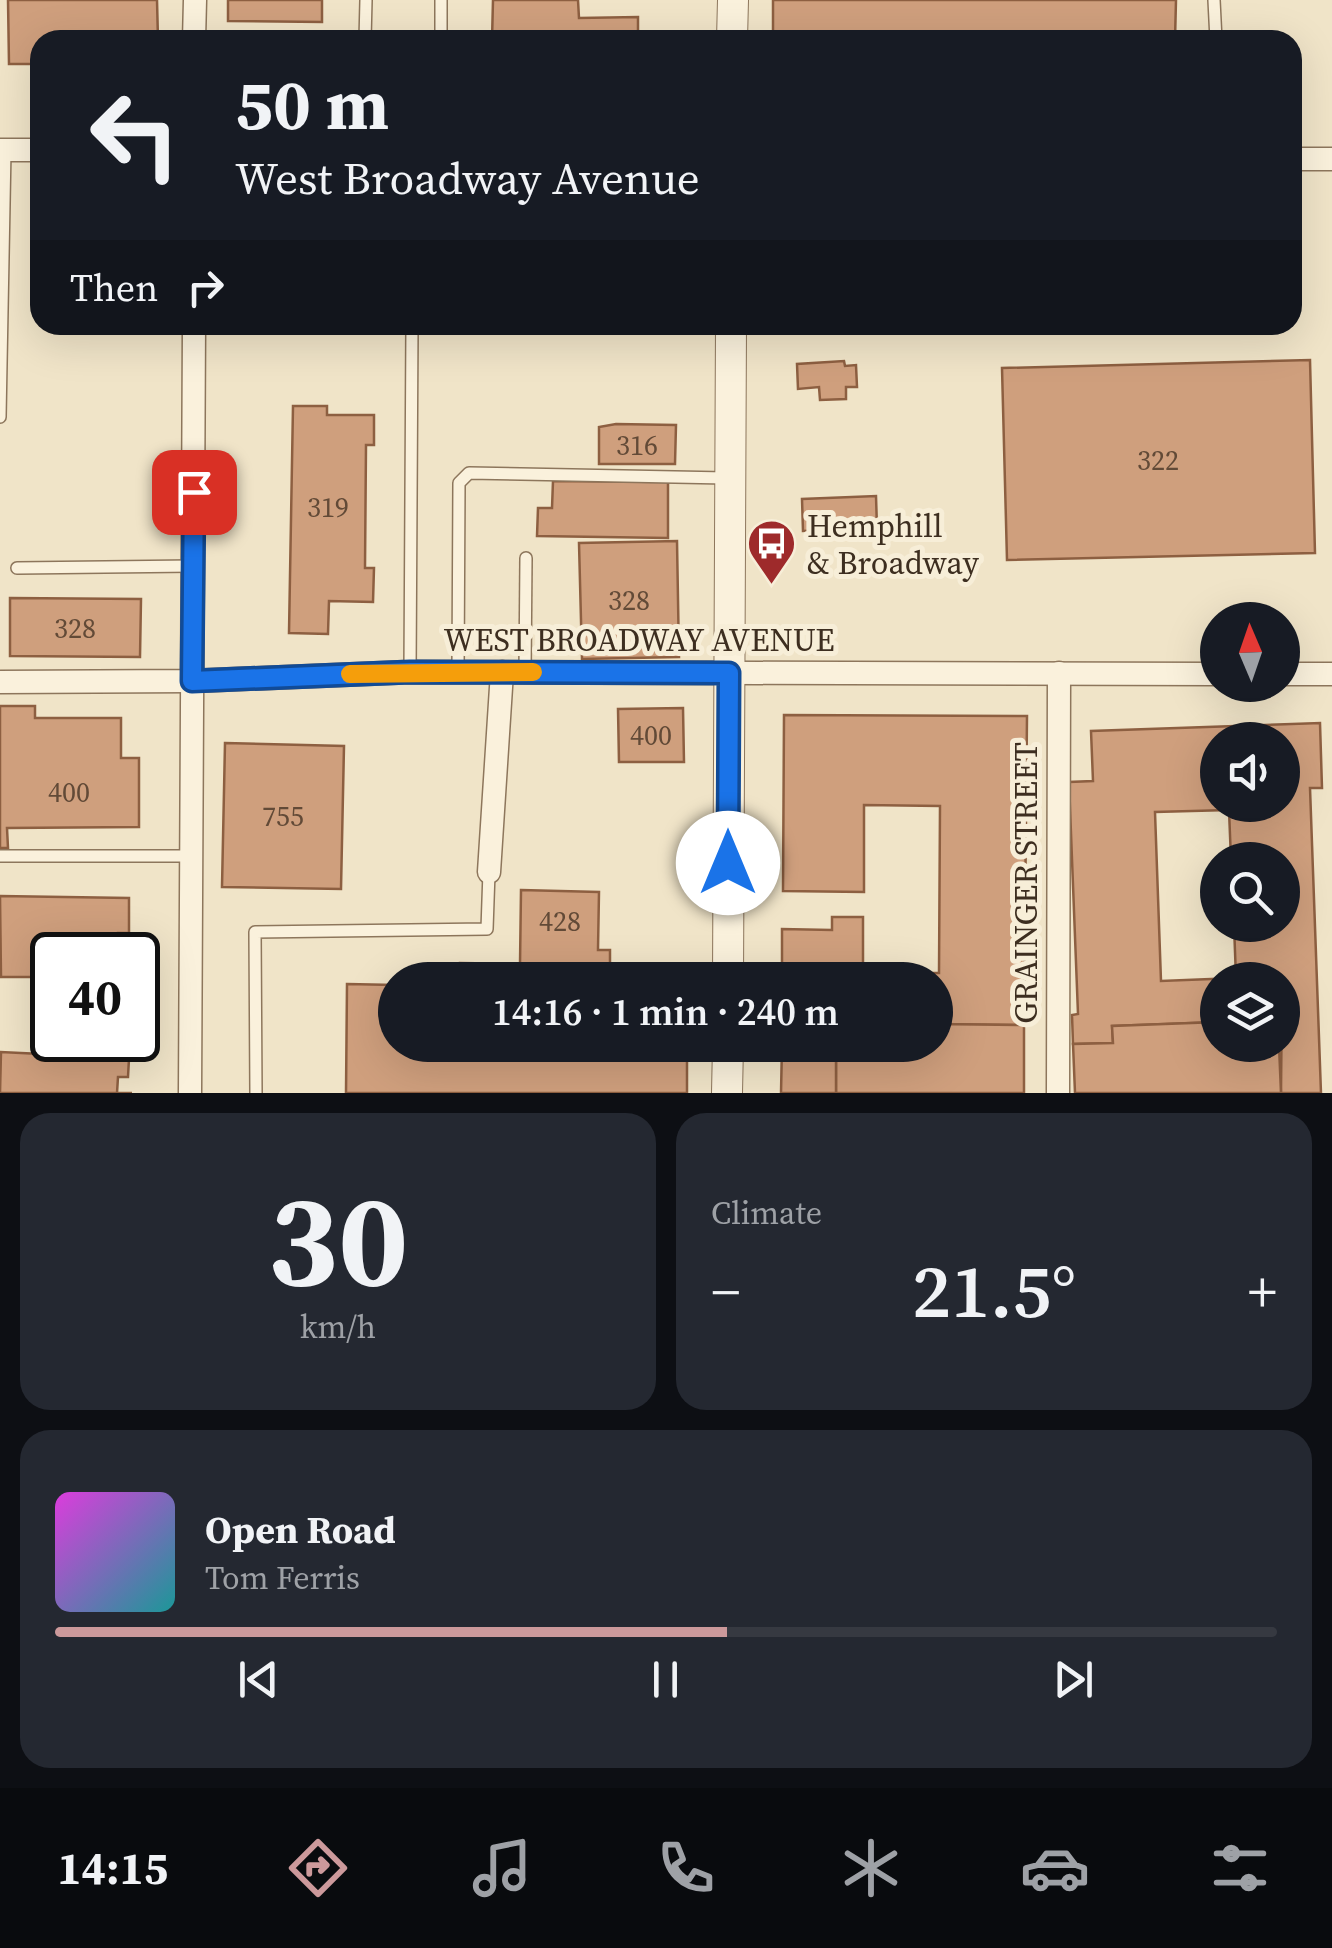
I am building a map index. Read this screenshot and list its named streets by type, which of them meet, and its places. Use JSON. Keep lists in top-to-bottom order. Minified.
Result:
{"streets":{"street":["WEST BROADWAY AVENUE","GRAINGER STREET"]},"crossings":[["WEST BROADWAY AVENUE","GRAINGER STREET"]],"places":{"bus stop":["Hemphill & Broadway"]},"house_numbers":["316","322","319","328","328","400","400","755","428"],"north":"top","page":{"turn":["50 m","West Broadway Avenue"],"then":"Then","limit":"40","trip":"14:16 · 1 min · 240 m","tile":[["30","km/h"],"Climate"],"heat":["−","21.5°","+"],"song":["Open Road","Tom Ferris"],"tabs":"14:15"}}
